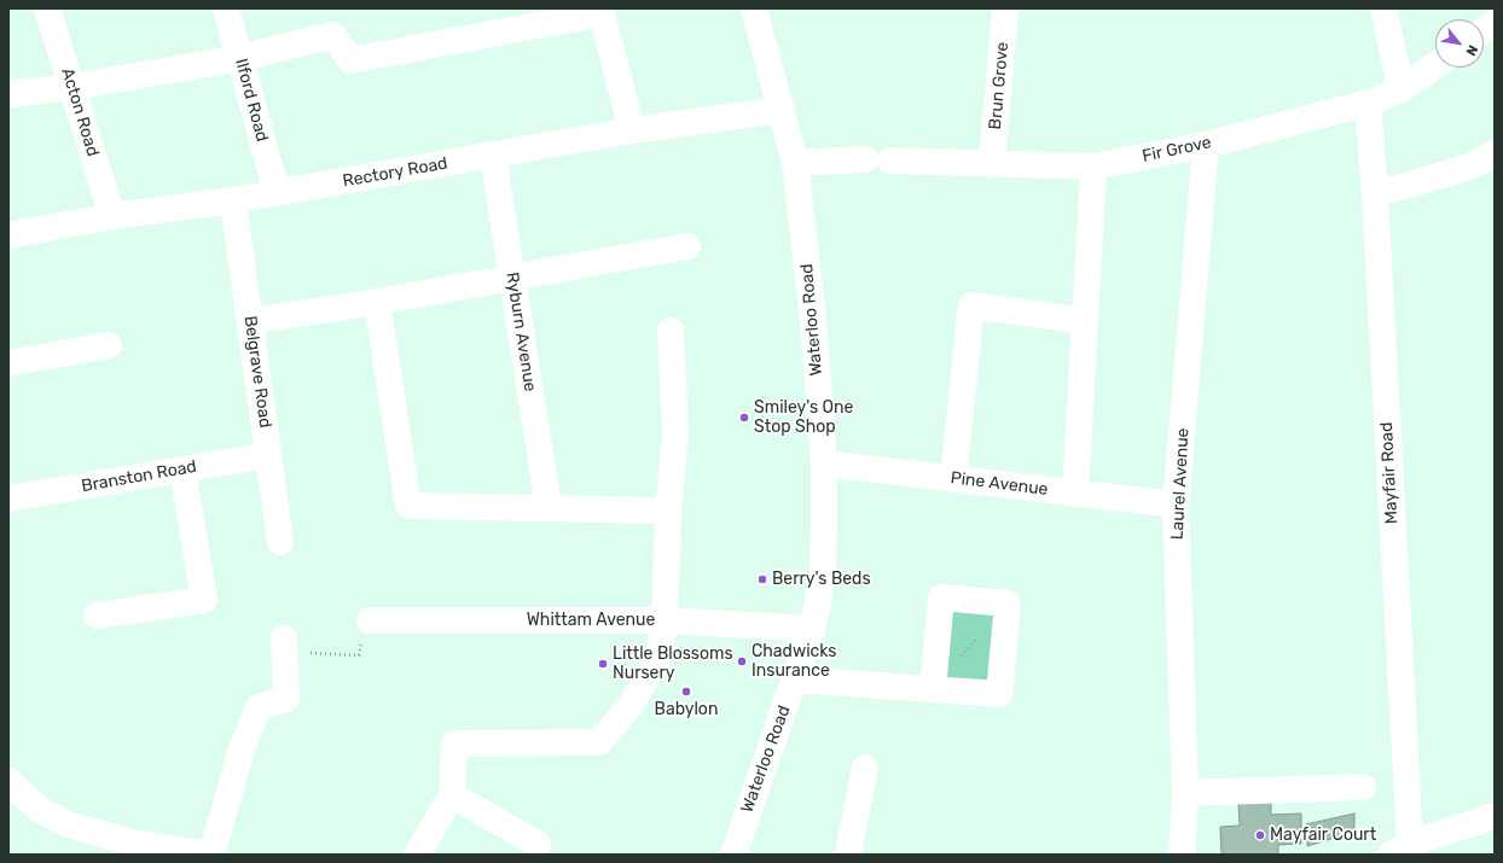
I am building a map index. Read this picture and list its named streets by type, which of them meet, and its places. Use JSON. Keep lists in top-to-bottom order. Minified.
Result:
{"streets":{"main road":["Brun Grove","Ilford Road","Acton Road","Fir Grove","Rectory Road","Waterloo Road","Ryburn Avenue","Belgrave Road","Mayfair Road","Branston Road","Pine Avenue","Laurel Avenue","Whittam Avenue"]},"crossings":[["Brun Grove","Fir Grove"],["Ilford Road","Rectory Road"],["Acton Road","Rectory Road"],["Fir Grove","Waterloo Road"],["Fir Grove","Mayfair Road"],["Fir Grove","Laurel Avenue"],["Rectory Road","Waterloo Road"],["Rectory Road","Ryburn Avenue"],["Rectory Road","Belgrave Road"],["Waterloo Road","Pine Avenue"],["Waterloo Road","Whittam Avenue"],["Belgrave Road","Branston Road"],["Pine Avenue","Laurel Avenue"]],"places":["Smiley's One Stop Shop","Berry's Beds","Chadwicks Insurance","Little Blossoms Nursery","Babylon","Mayfair Court"],"north":"bottom right"}
